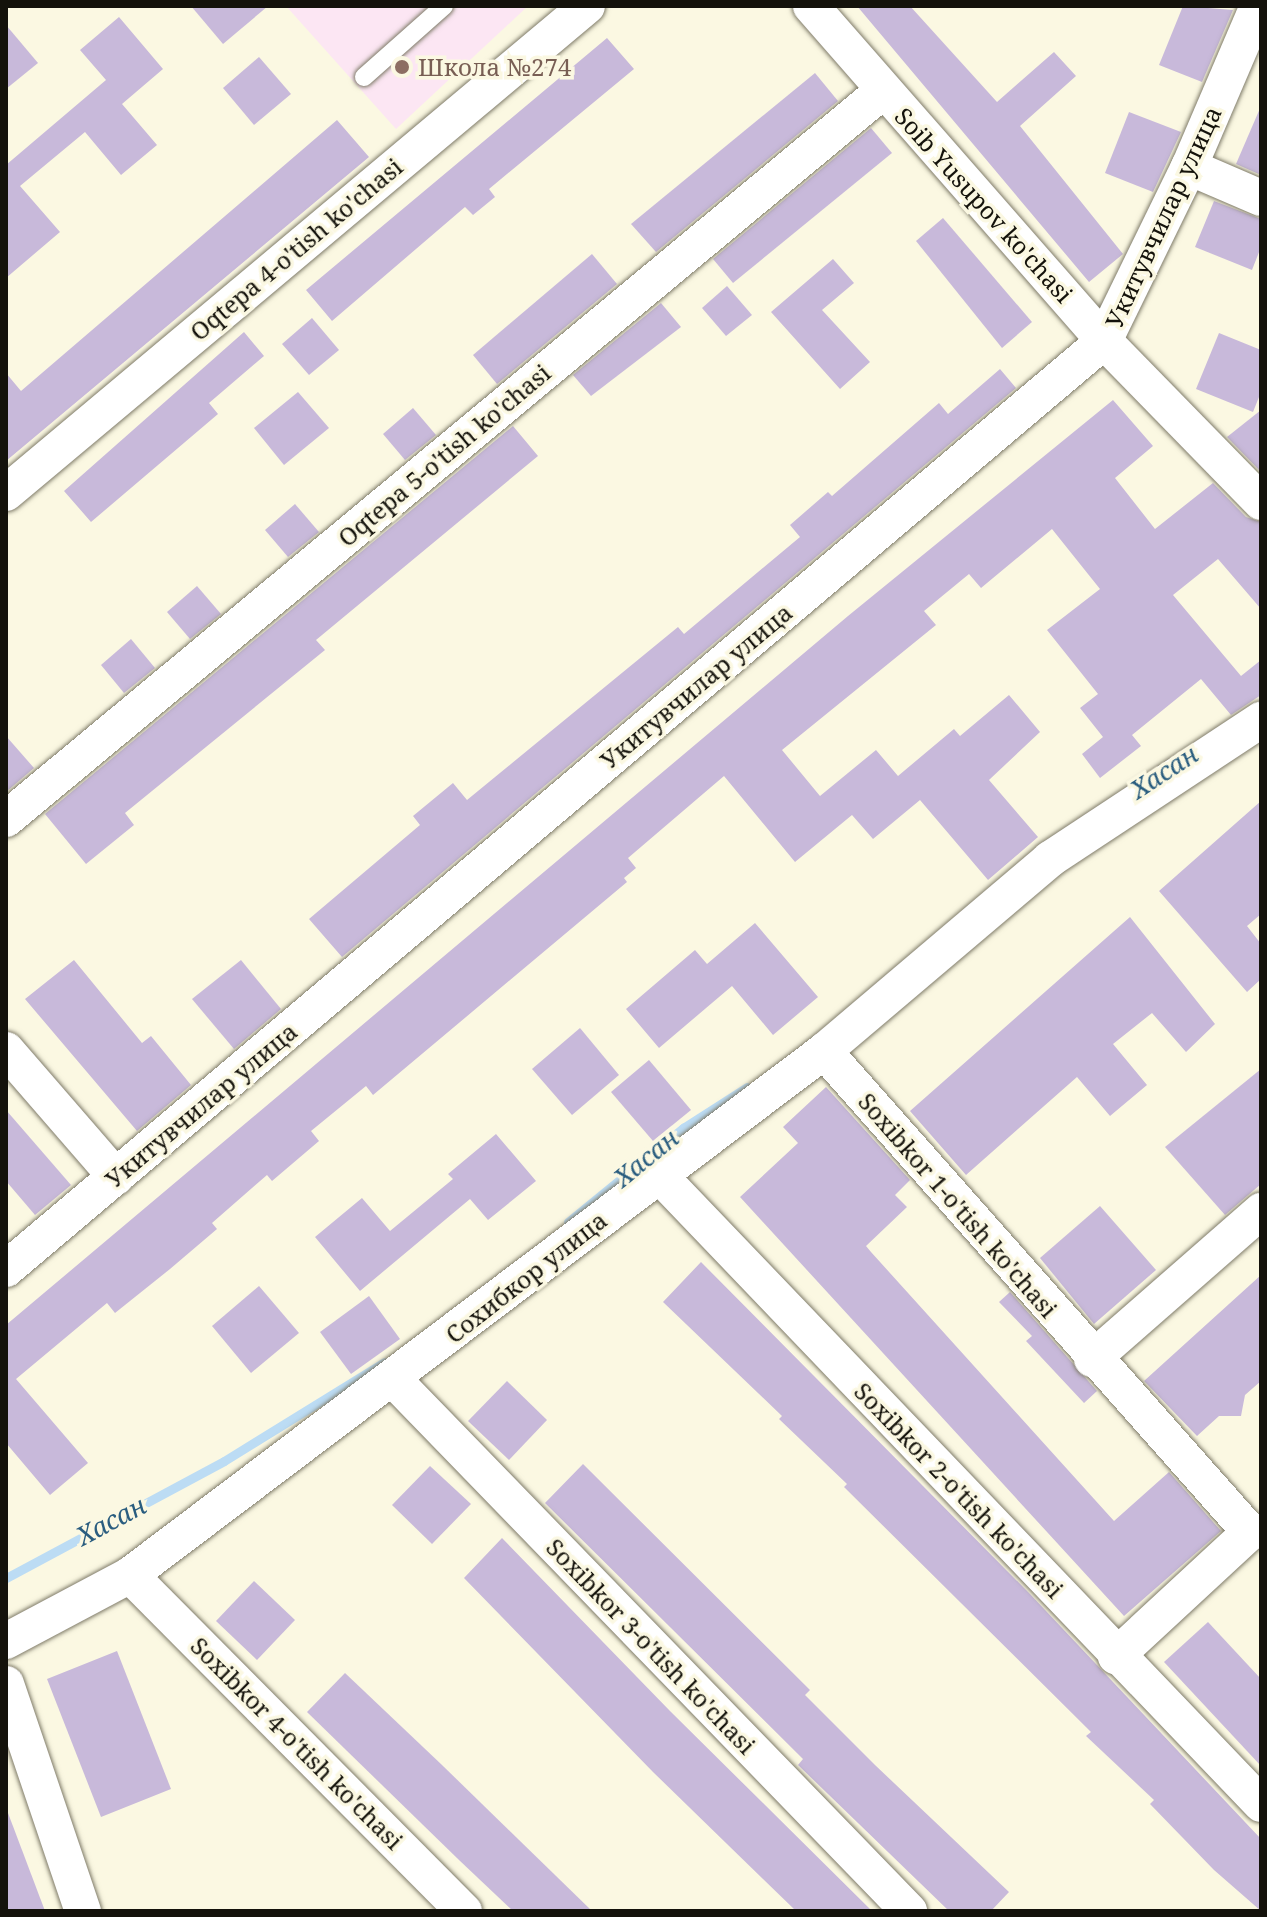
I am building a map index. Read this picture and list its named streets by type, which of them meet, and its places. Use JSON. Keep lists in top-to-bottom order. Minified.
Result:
{"streets":{"street":["Soib Yusupov ko'chasi","Укитувчилар улица","Oqtepa 4-o'tish ko'chasi","Oqtepa 5-o'tish ko'chasi","Soxibkor 1-o'tish ko'chasi","Сохибкор улица","Soxibkor 2-o'tish ko'chasi","Soxibkor 3-o'tish ko'chasi","Soxibkor 4-o'tish ko'chasi"]},"crossings":[["Soib Yusupov ko'chasi","Укитувчилар улица"],["Soib Yusupov ko'chasi","Oqtepa 5-o'tish ko'chasi"],["Soxibkor 1-o'tish ko'chasi","Сохибкор улица"],["Soxibkor 1-o'tish ko'chasi","Soxibkor 2-o'tish ko'chasi"],["Сохибкор улица","Soxibkor 2-o'tish ko'chasi"],["Сохибкор улица","Soxibkor 3-o'tish ko'chasi"],["Сохибкор улица","Soxibkor 4-o'tish ko'chasi"]],"water":["Хасан"],"places":["Школа №274"]}
